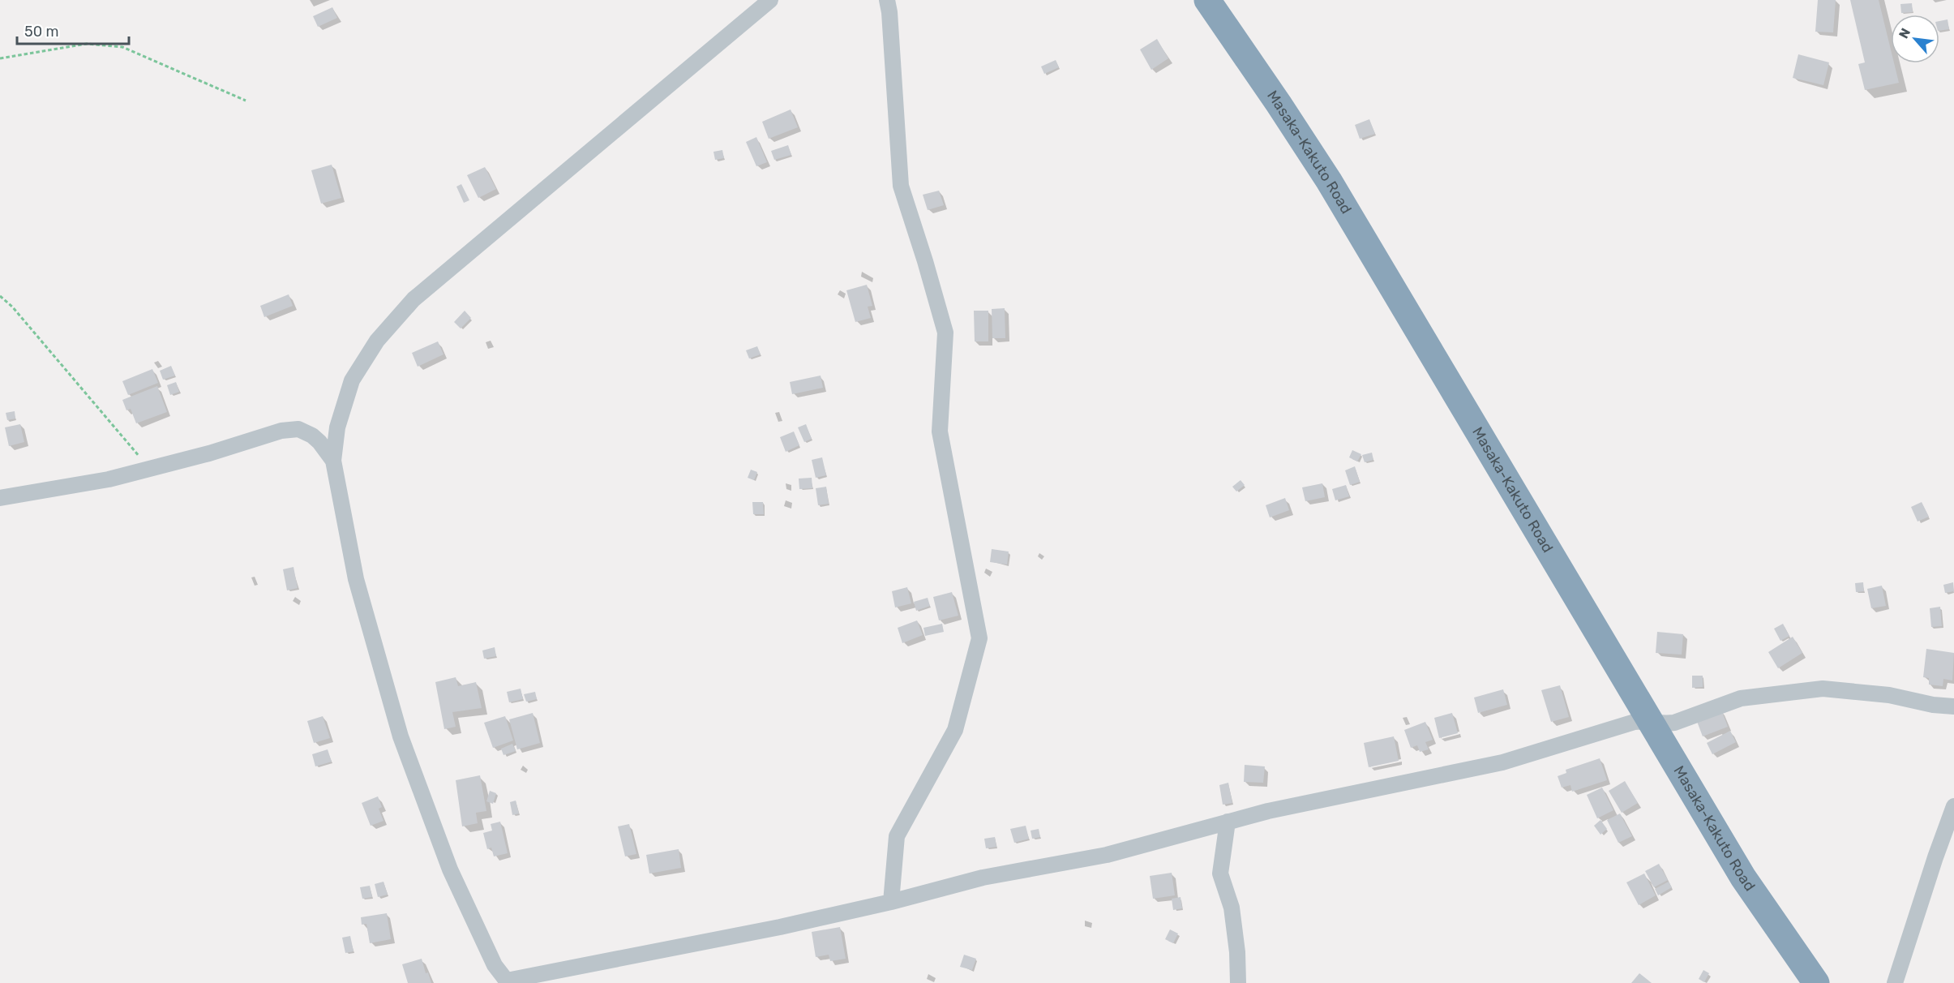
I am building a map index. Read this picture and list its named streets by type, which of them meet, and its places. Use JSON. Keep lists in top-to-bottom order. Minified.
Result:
{"streets":{"highway":["Masaka-Kakuto Road"]},"scale_bar":"50 m","north":"top left"}
